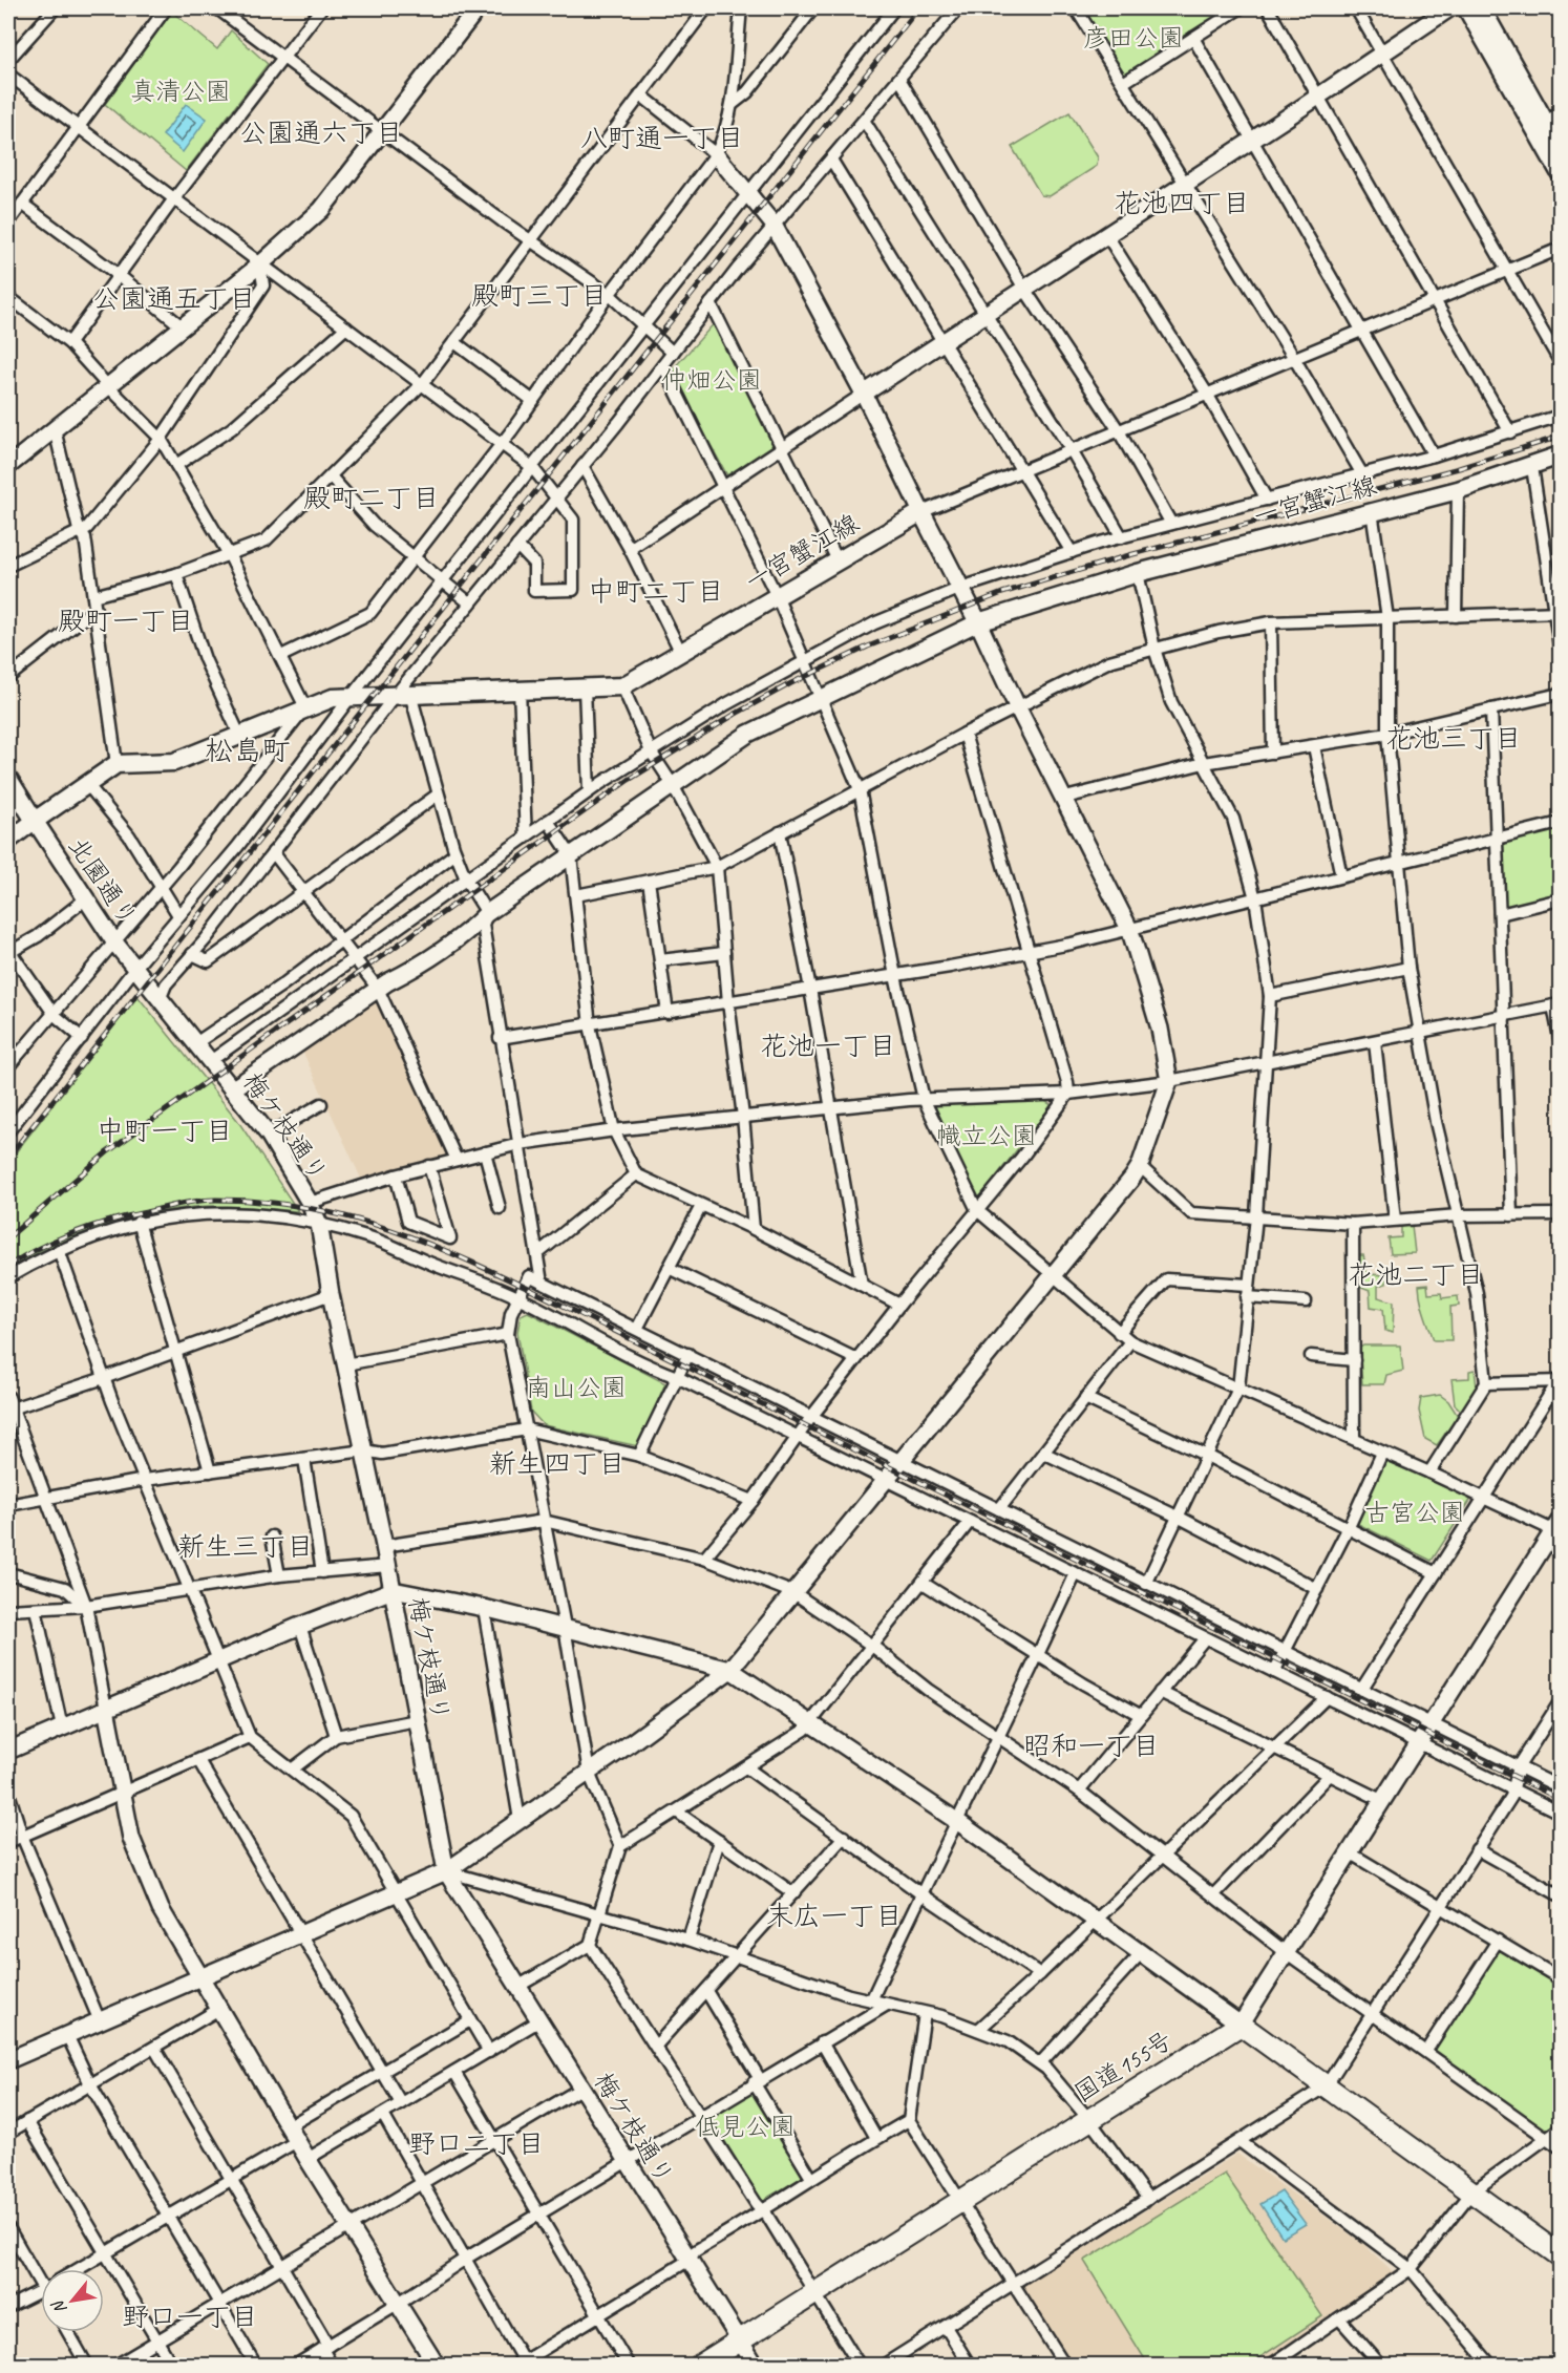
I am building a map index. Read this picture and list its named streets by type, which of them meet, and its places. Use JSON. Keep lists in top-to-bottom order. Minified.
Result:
{"streets":{"highway":["国道155号"],"main road":["一宮蟹江線"],"street":["北園通り","梅ケ枝通り"]},"crossings":[["北園通り","梅ケ枝通り"],["梅ケ枝通り","国道155号"]],"districts":["公園通六丁目","八町通一丁目","花池四丁目","殿町三丁目","公園通五丁目","殿町二丁目","中町二丁目","殿町一丁目","花池三丁目","松島町","花池一丁目","中町一丁目","花池二丁目","新生四丁目","新生三丁目","昭和一丁目","末広一丁目","野口二丁目","野口一丁目"],"parks":["彦田公園","真清公園","仲畑公園","幟立公園","南山公園","古宮公園","低見公園"],"north":"bottom left"}
